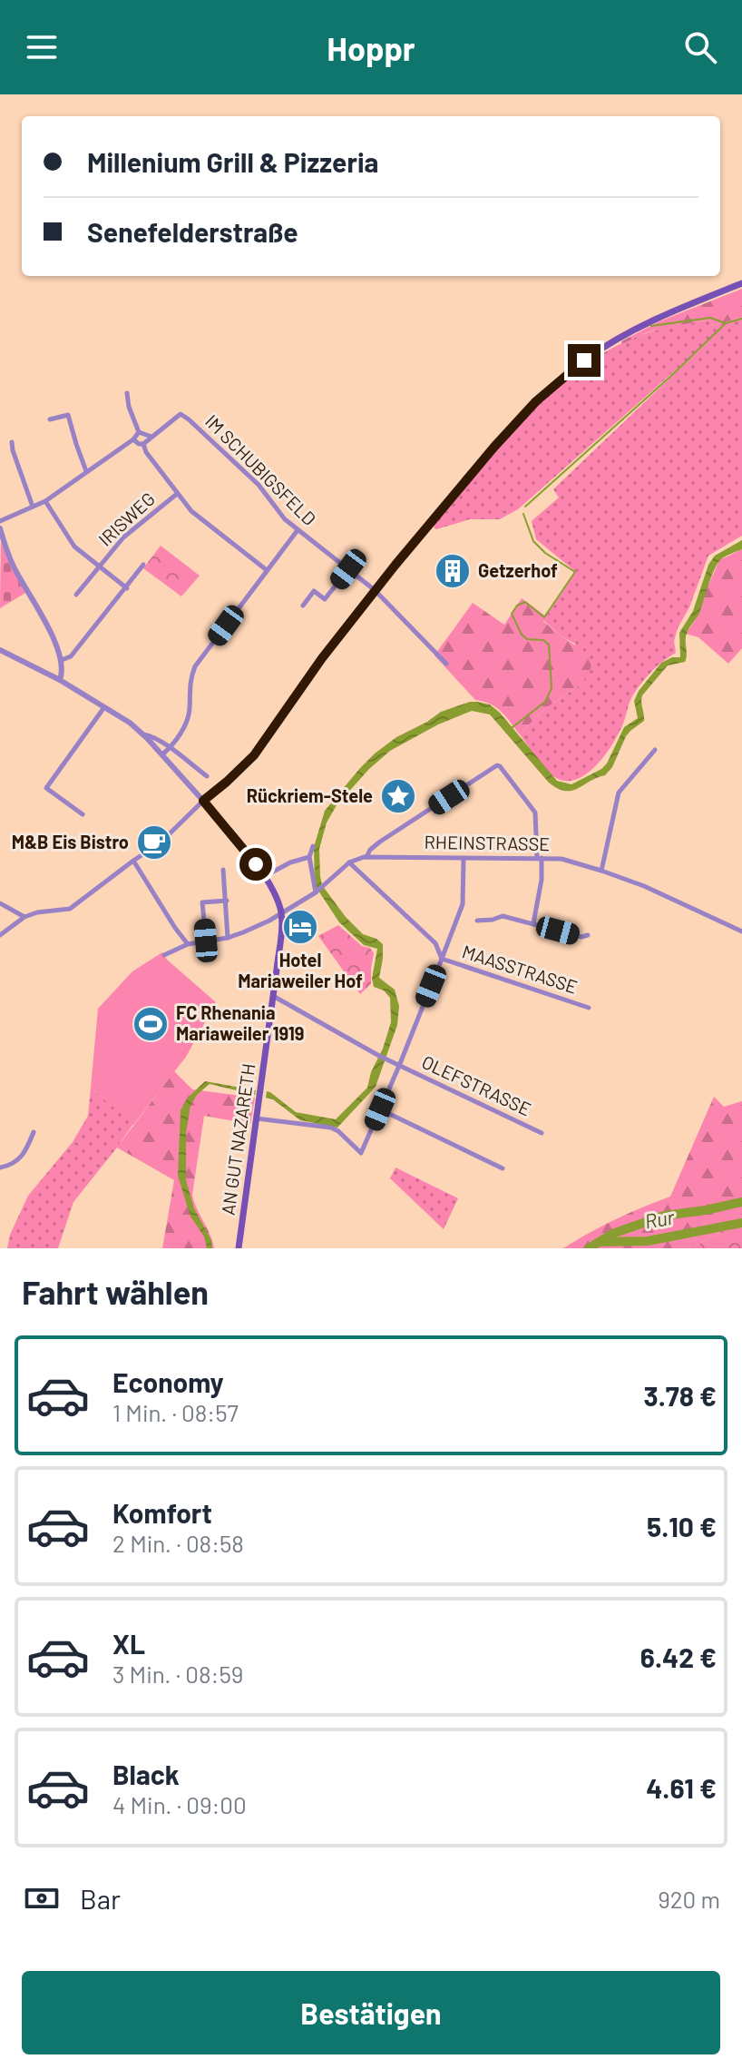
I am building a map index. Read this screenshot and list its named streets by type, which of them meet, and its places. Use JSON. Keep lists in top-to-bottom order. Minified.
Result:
{"streets":{"main road":["AN GUT NAZARETH"],"street":["IM SCHUBIGSFELD","IRISWEG","RHEINSTRASSE","MAASSTRASSE","OLEFSTRASSE"]},"crossings":[["RHEINSTRASSE","OLEFSTRASSE"],["MAASSTRASSE","OLEFSTRASSE"],["OLEFSTRASSE","AN GUT NAZARETH"]],"water":["Rur"],"places":{"building":["Getzerhof"],"place":["Rückriem-Stele"],"cafe":["M&B Eis Bistro"],"hotel":["Hotel Mariaweiler Hof"],"sports":["FC Rhenania Mariaweiler 1919"]},"page":{"header":"Hoppr","banner":["Millenium Grill & Pizzeria","Senefelderstraße"],"heading":"Fahrt wählen","list":[{"name":"Economy","note":"1 Min. · 08:57","value":"3.78 €"},{"name":"Komfort","note":"2 Min. · 08:58","value":"5.10 €"},{"name":"XL","note":"3 Min. · 08:59","value":"6.42 €"},{"name":"Black","note":"4 Min. · 09:00","value":"4.61 €"}],"pay":["Bar","920 m"],"buttons":"Bestätigen"}}
